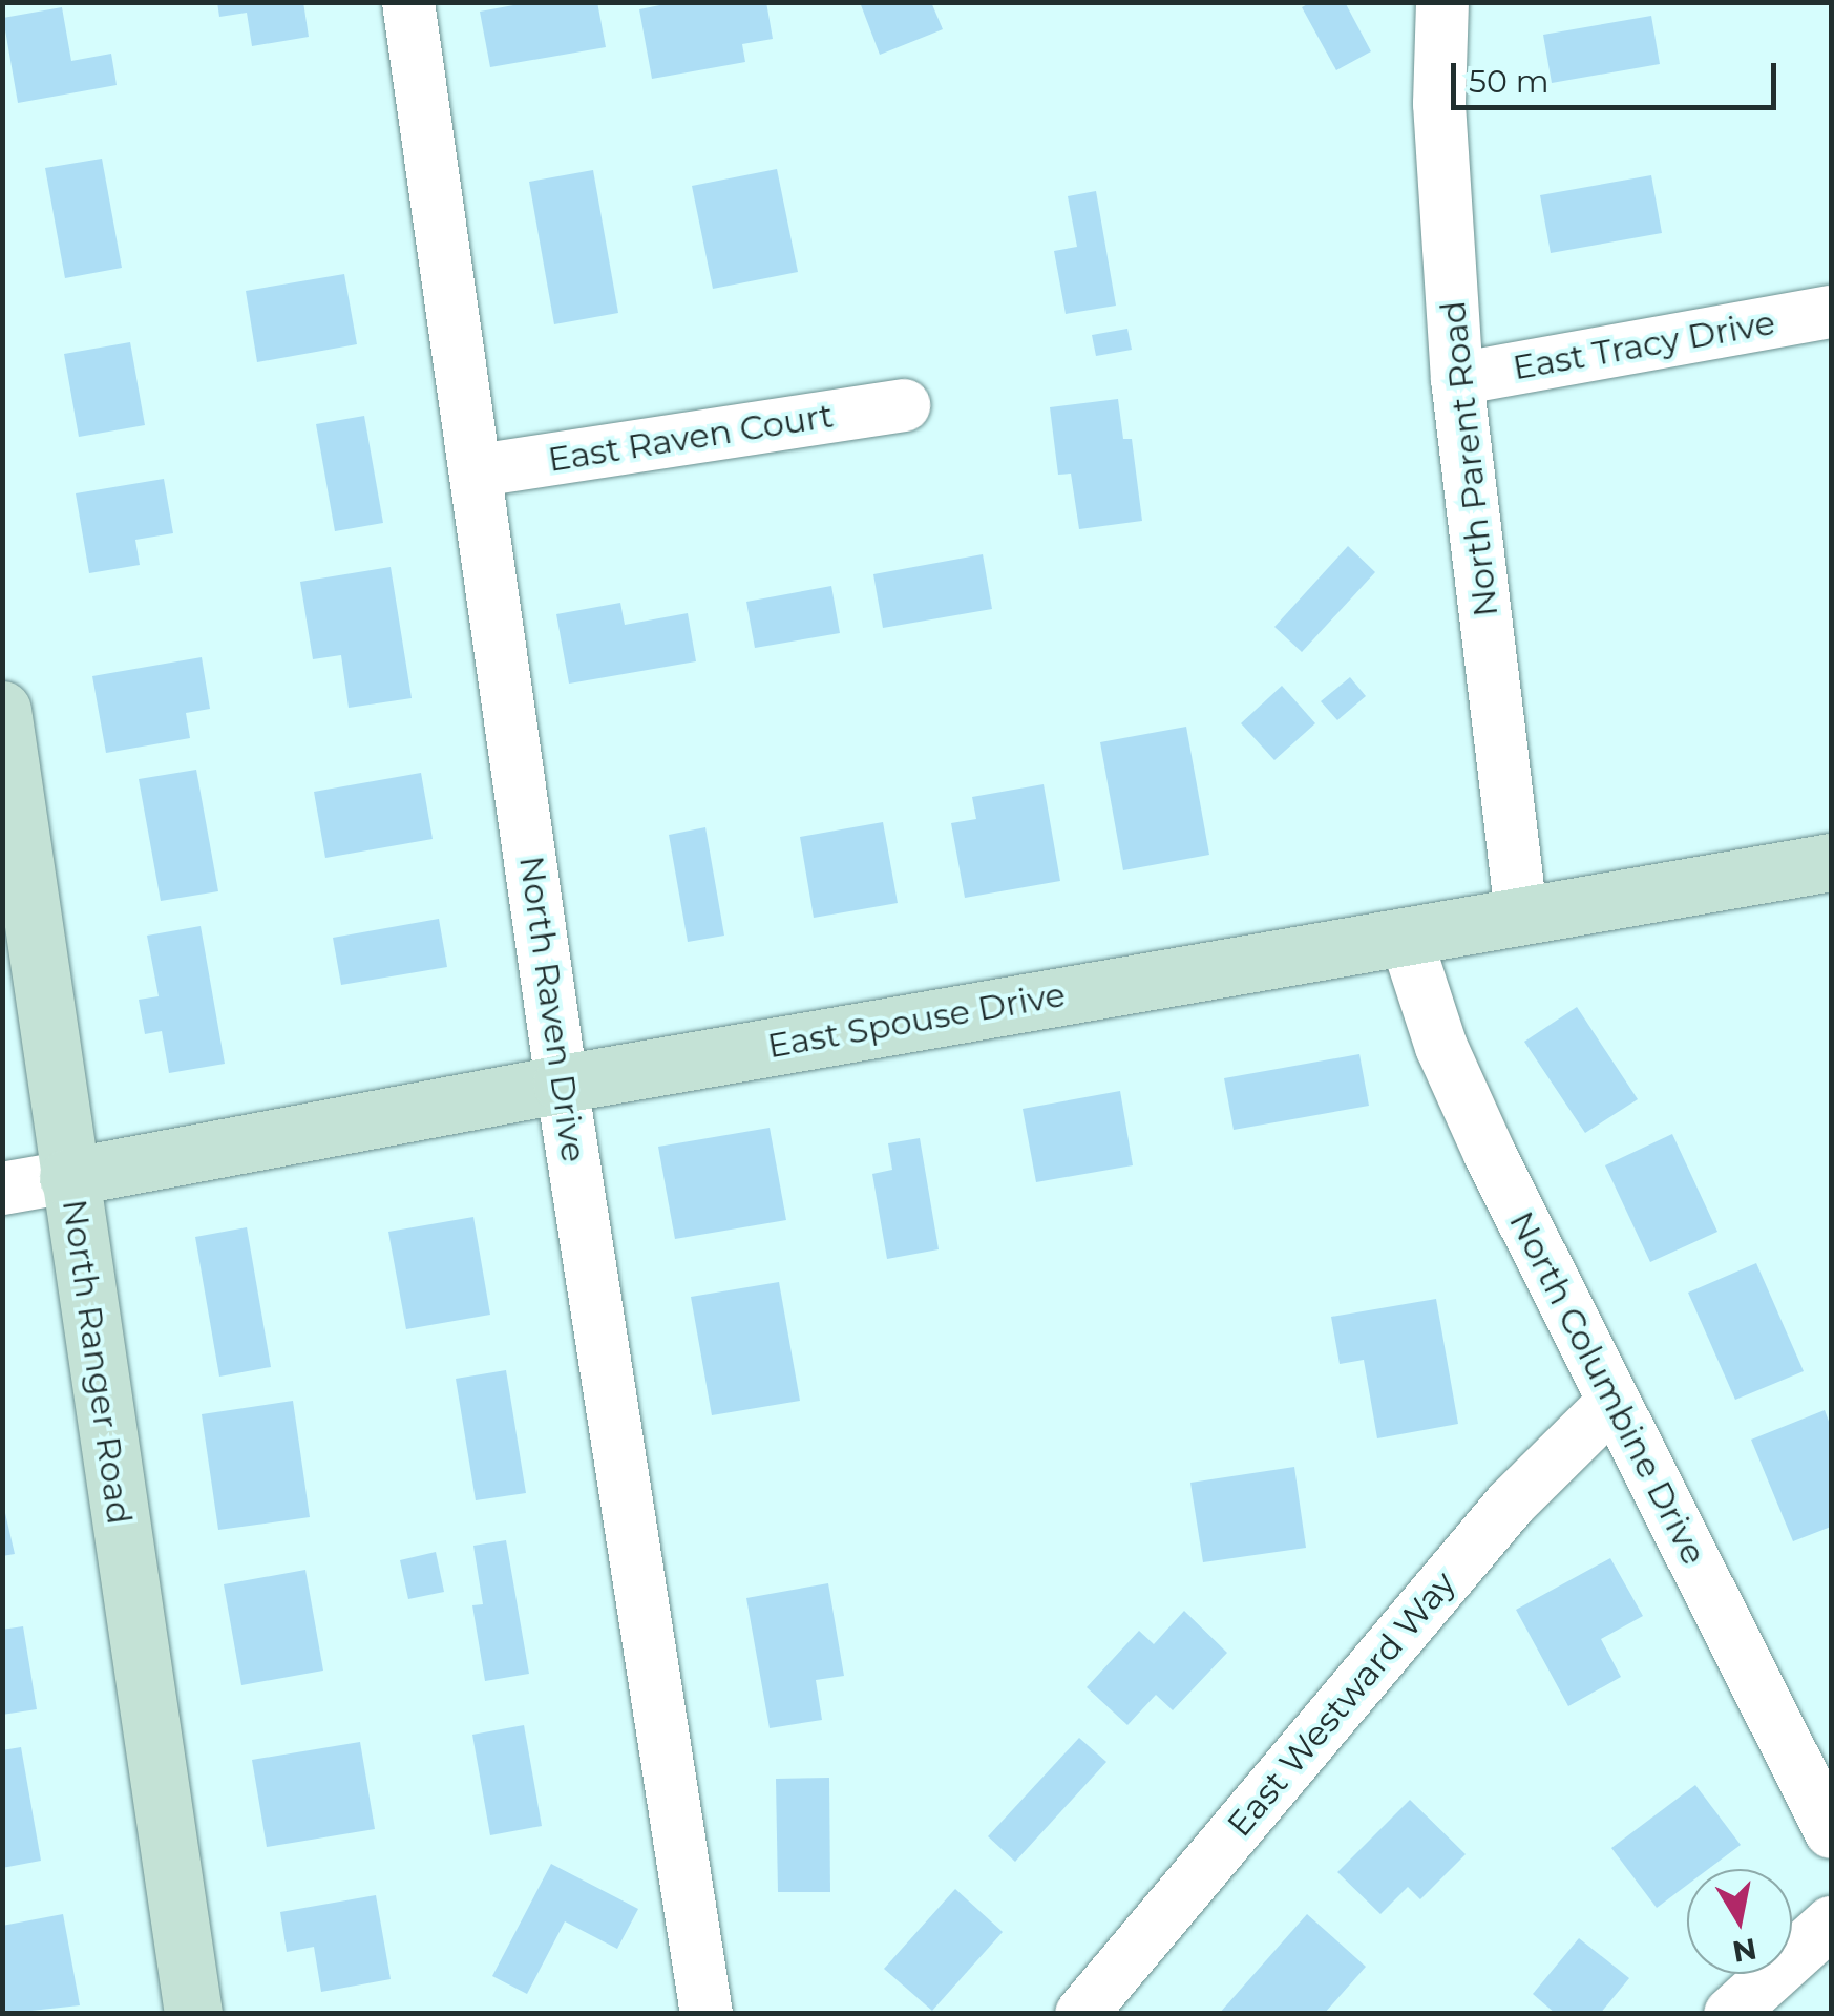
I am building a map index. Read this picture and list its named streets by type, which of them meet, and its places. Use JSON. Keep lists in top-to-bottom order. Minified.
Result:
{"streets":{"street":["East Tracy Drive","East Raven Court","North Parent Road","North Raven Drive","East Spouse Drive","North Ranger Road","North Columbine Drive","East Westward Way"]},"crossings":[["East Tracy Drive","North Parent Road"],["East Raven Court","North Raven Drive"],["North Parent Road","East Spouse Drive"],["North Raven Drive","East Spouse Drive"],["East Spouse Drive","North Ranger Road"],["East Spouse Drive","North Columbine Drive"],["North Columbine Drive","East Westward Way"]],"scale_bar":"50 m","north":"bottom"}
